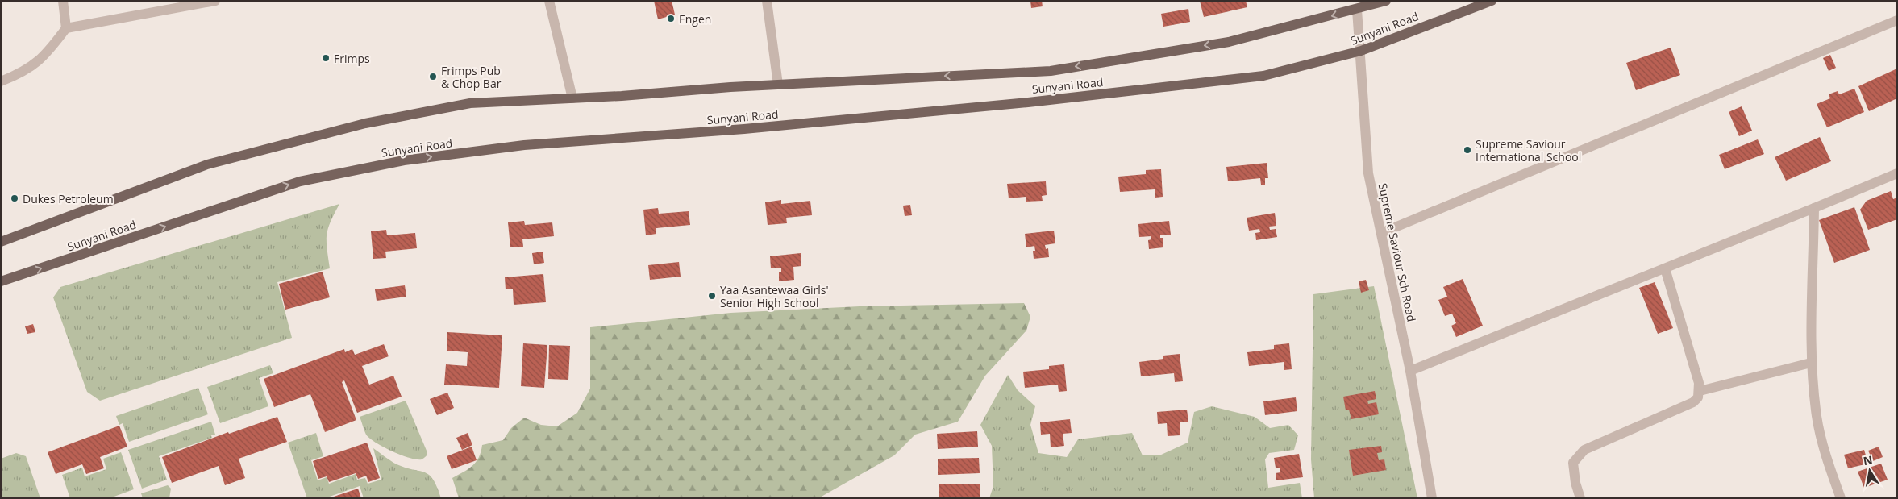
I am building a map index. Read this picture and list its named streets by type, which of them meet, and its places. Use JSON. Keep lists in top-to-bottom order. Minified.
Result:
{"streets":{"main road":["Sunyani Road"],"street":["Supreme Saviour Sch Road"]},"crossings":[["Sunyani Road","Supreme Saviour Sch Road"]],"places":["Engen","Frimps","Frimps Pub & Chop Bar","Supreme Saviour International School","Dukes Petroleum","Yaa Asantewaa Girls' Senior High School"],"north":"top"}
